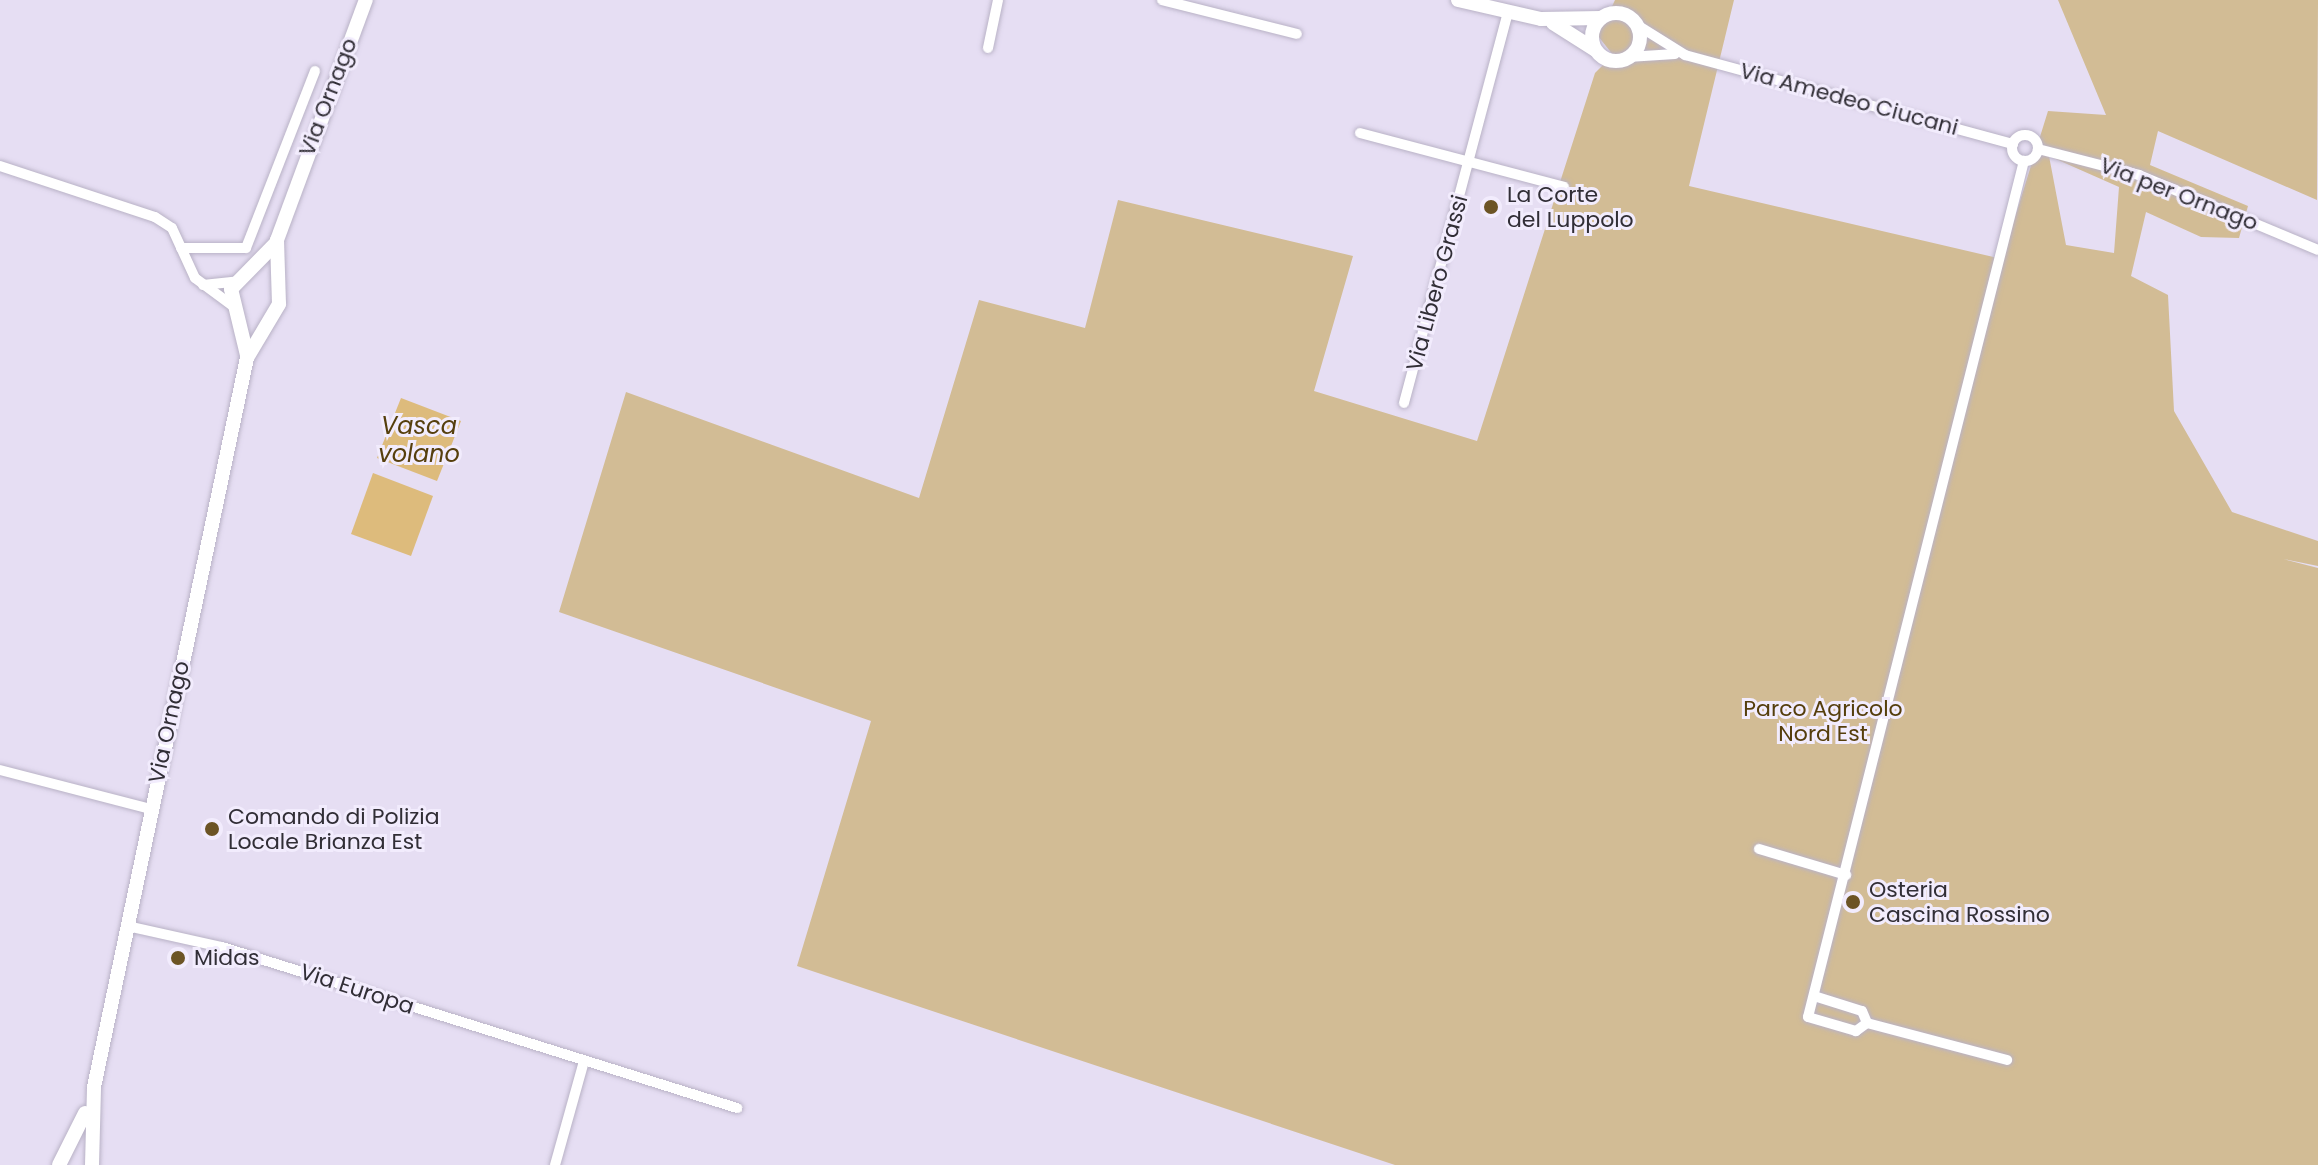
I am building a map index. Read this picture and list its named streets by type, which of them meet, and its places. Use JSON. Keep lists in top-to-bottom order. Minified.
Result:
{"streets":{"main road":["Via Ornago","Via Amedeo Ciucani"],"street":["Via per Ornago","Via Libero Grassi","Via Europa"]},"crossings":[["Via Ornago","Via Europa"],["Via Amedeo Ciucani","Via per Ornago"],["Via Amedeo Ciucani","Via Libero Grassi"]],"water":["Vasca volano"],"parks":["Parco Agricolo Nord Est"],"places":["La Corte del Luppolo","Comando di Polizia Locale Brianza Est","Osteria Cascina Rossino","Midas"]}
